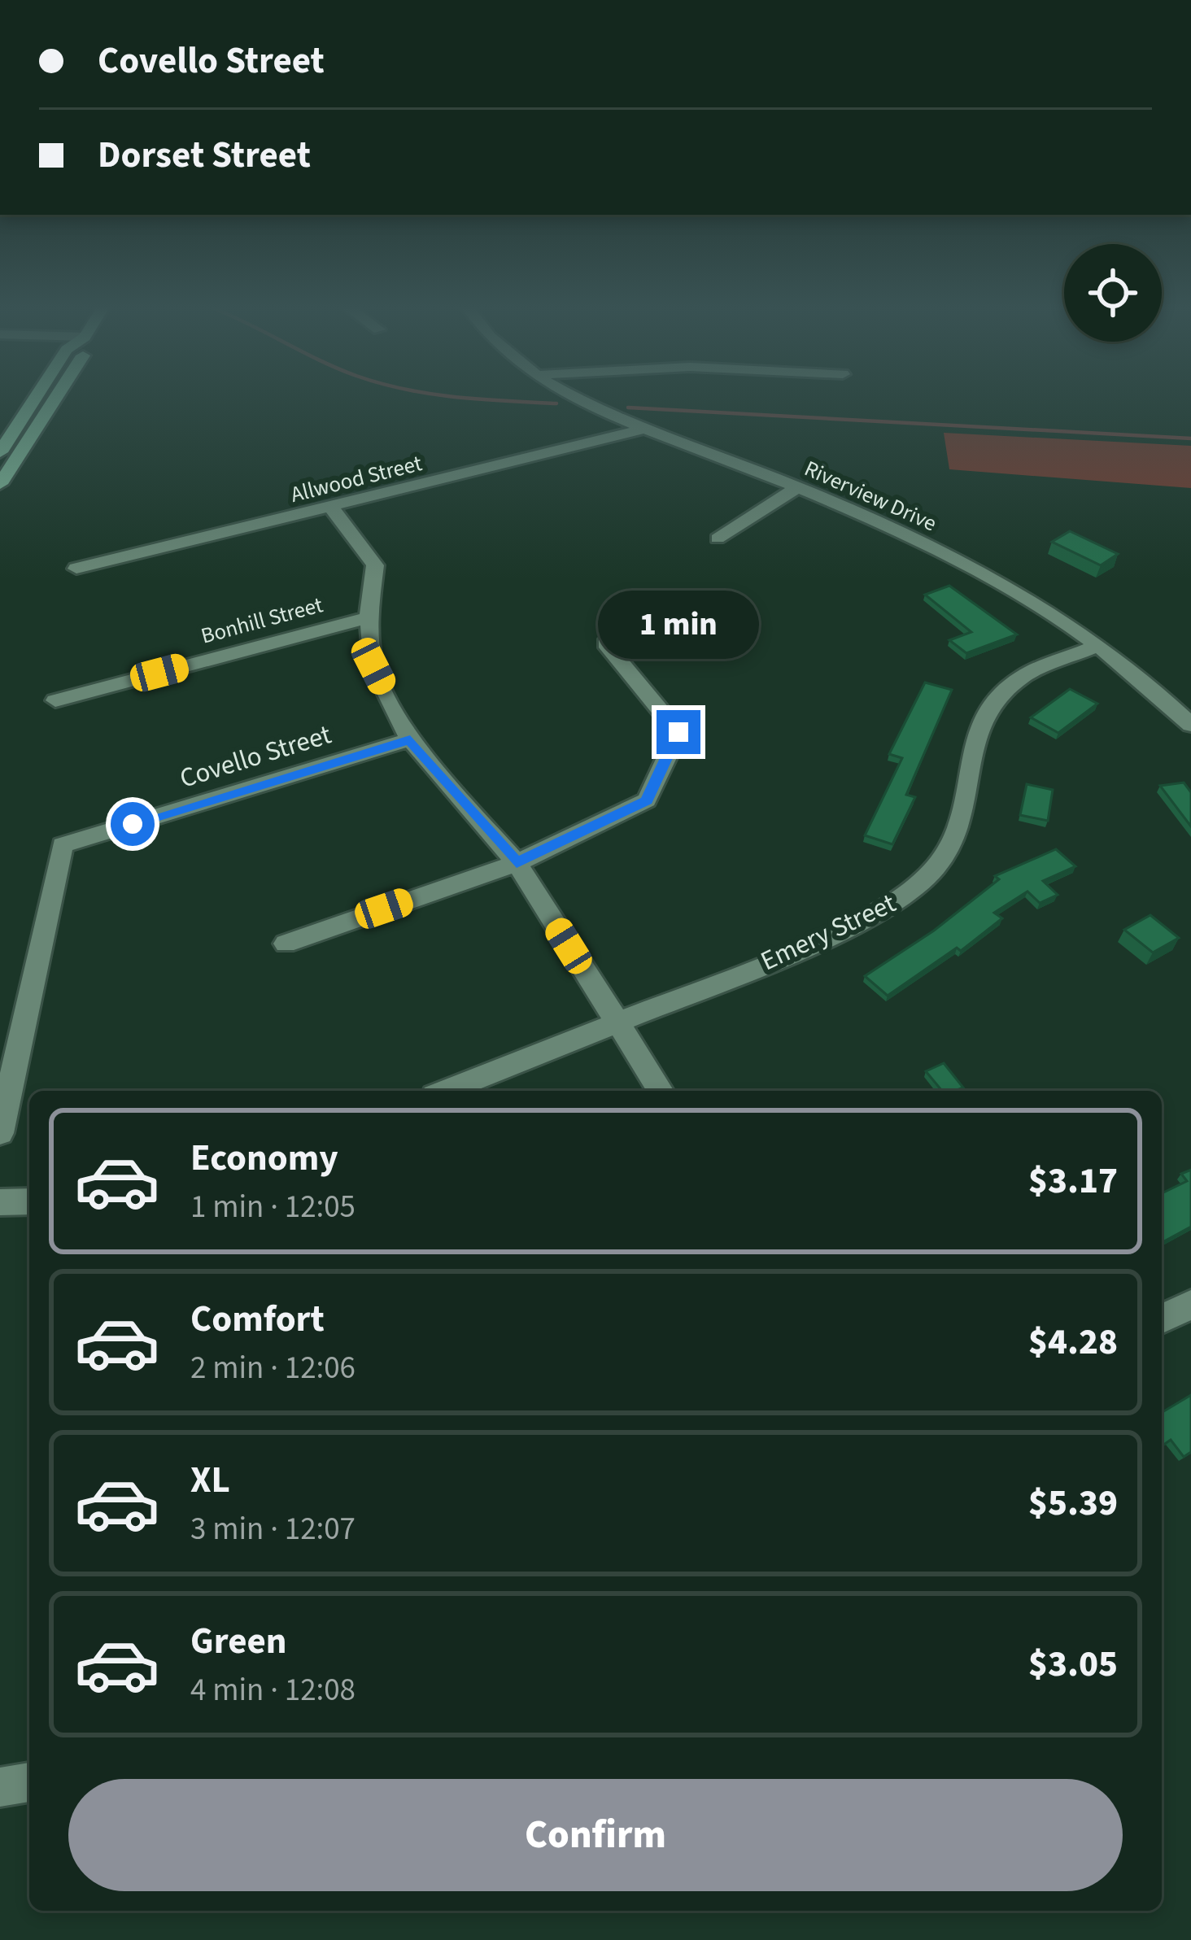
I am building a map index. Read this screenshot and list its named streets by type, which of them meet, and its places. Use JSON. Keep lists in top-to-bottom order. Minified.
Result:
{"streets":{"street":["Allwood Street","Riverview Drive","Bonhill Street","Covello Street","Emery Street"]},"crossings":[["Allwood Street","Riverview Drive"],["Riverview Drive","Emery Street"]],"page":{"banner":["Covello Street","Dorset Street"],"bubble":"1 min","list":[{"name":"Economy","note":"1 min · 12:05","value":"$3.17"},{"name":"Comfort","note":"2 min · 12:06","value":"$4.28"},{"name":"XL","note":"3 min · 12:07","value":"$5.39"},{"name":"Green","note":"4 min · 12:08","value":"$3.05"}],"buttons":"Confirm"}}
